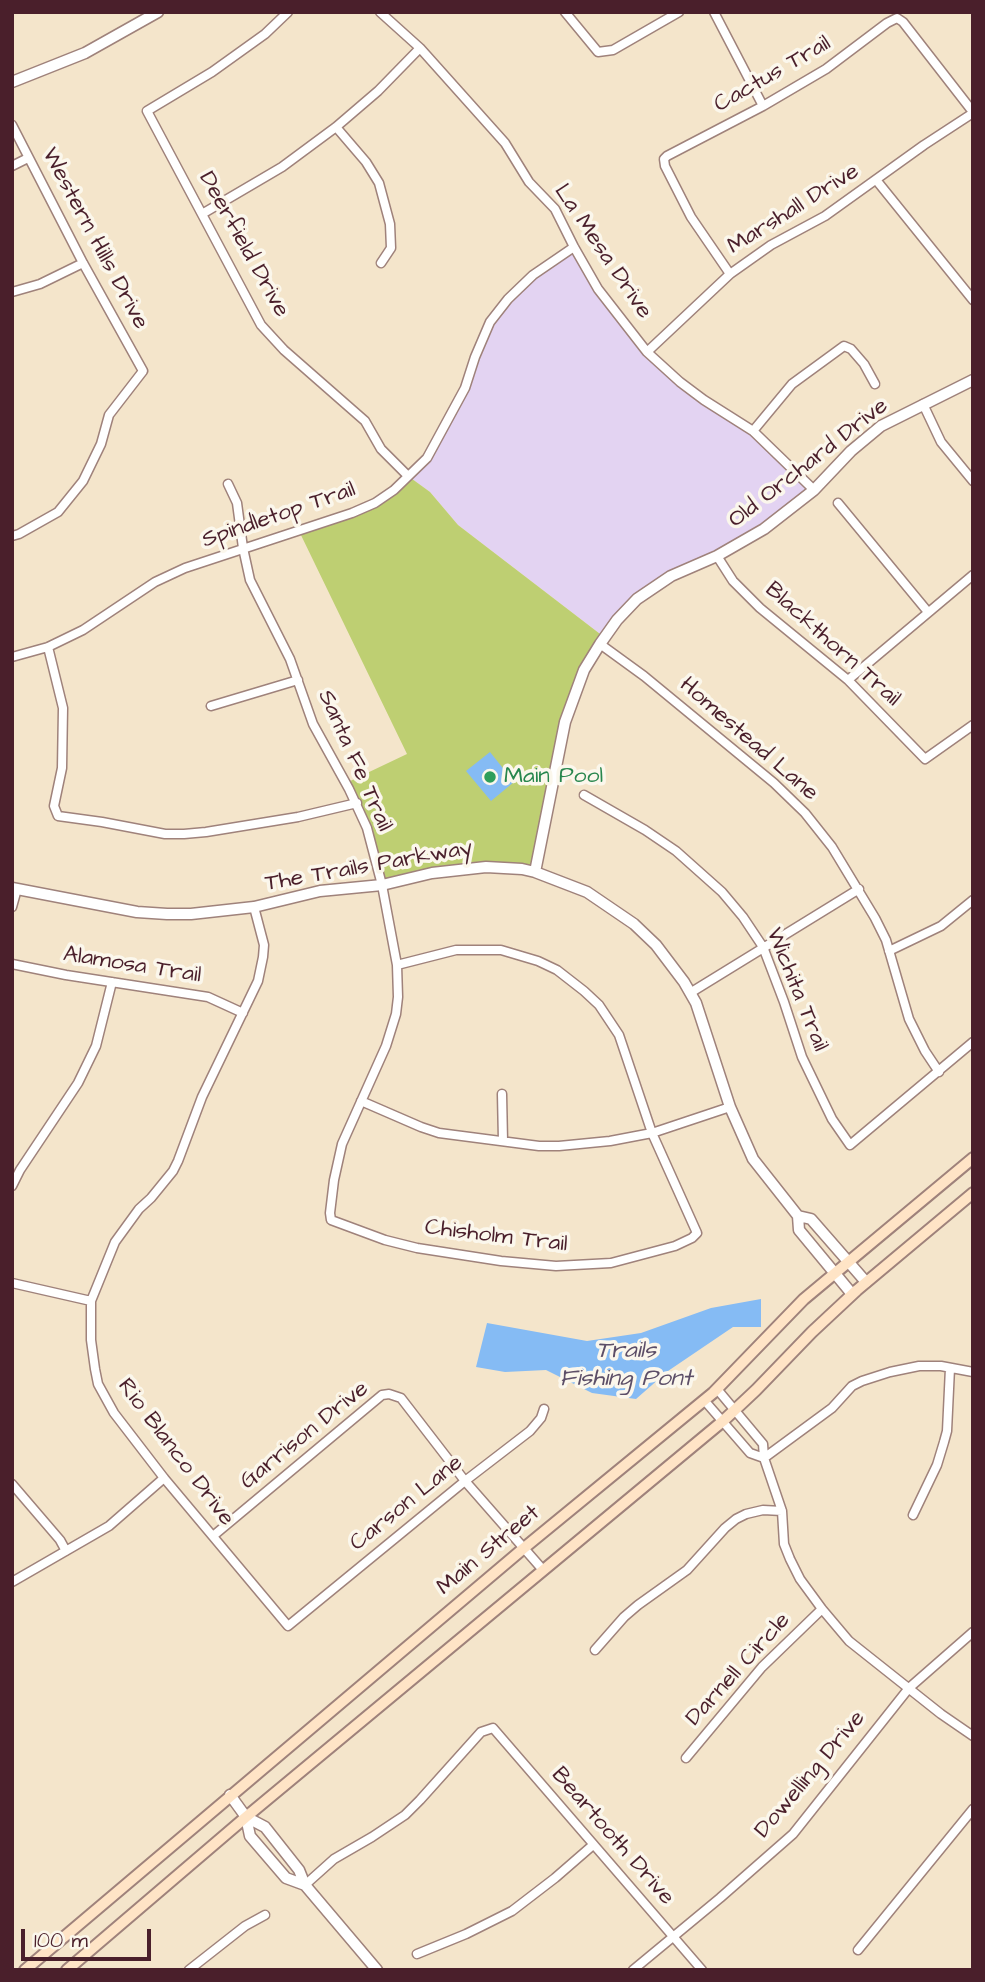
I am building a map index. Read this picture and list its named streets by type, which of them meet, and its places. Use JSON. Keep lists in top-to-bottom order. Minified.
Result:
{"streets":{"main road":["Main Street"],"street":["Cactus Trail","Marshall Drive","Western Hills Drive","Deerfield Drive","La Mesa Drive","Old Orchard Drive","Spindletop Trail","Blackthorn Trail","Homestead Lane","Santa Fe Trail","The Trails Parkway","Alamosa Trail","Wichita Trail","Chisholm Trail","Garrison Drive","Rio Blanco Drive","Carson Lane","Darnell Circle","Dowelling Drive","Beartooth Drive"]},"crossings":[["Cactus Trail","Marshall Drive"],["Marshall Drive","La Mesa Drive"],["Deerfield Drive","Spindletop Trail"],["La Mesa Drive","Old Orchard Drive"],["La Mesa Drive","Spindletop Trail"],["Old Orchard Drive","Blackthorn Trail"],["Old Orchard Drive","Homestead Lane"],["Old Orchard Drive","The Trails Parkway"],["Spindletop Trail","Santa Fe Trail"],["Homestead Lane","Wichita Trail"],["Santa Fe Trail","The Trails Parkway"],["Santa Fe Trail","Chisholm Trail"],["The Trails Parkway","Rio Blanco Drive"],["The Trails Parkway","Main Street"],["Alamosa Trail","Rio Blanco Drive"],["Garrison Drive","Rio Blanco Drive"],["Garrison Drive","Carson Lane"],["Rio Blanco Drive","Carson Lane"],["Dowelling Drive","Beartooth Drive"]],"water":["Trails Fishing Pont"],"places":["Main Pool"],"scale_bar":"100 m"}
